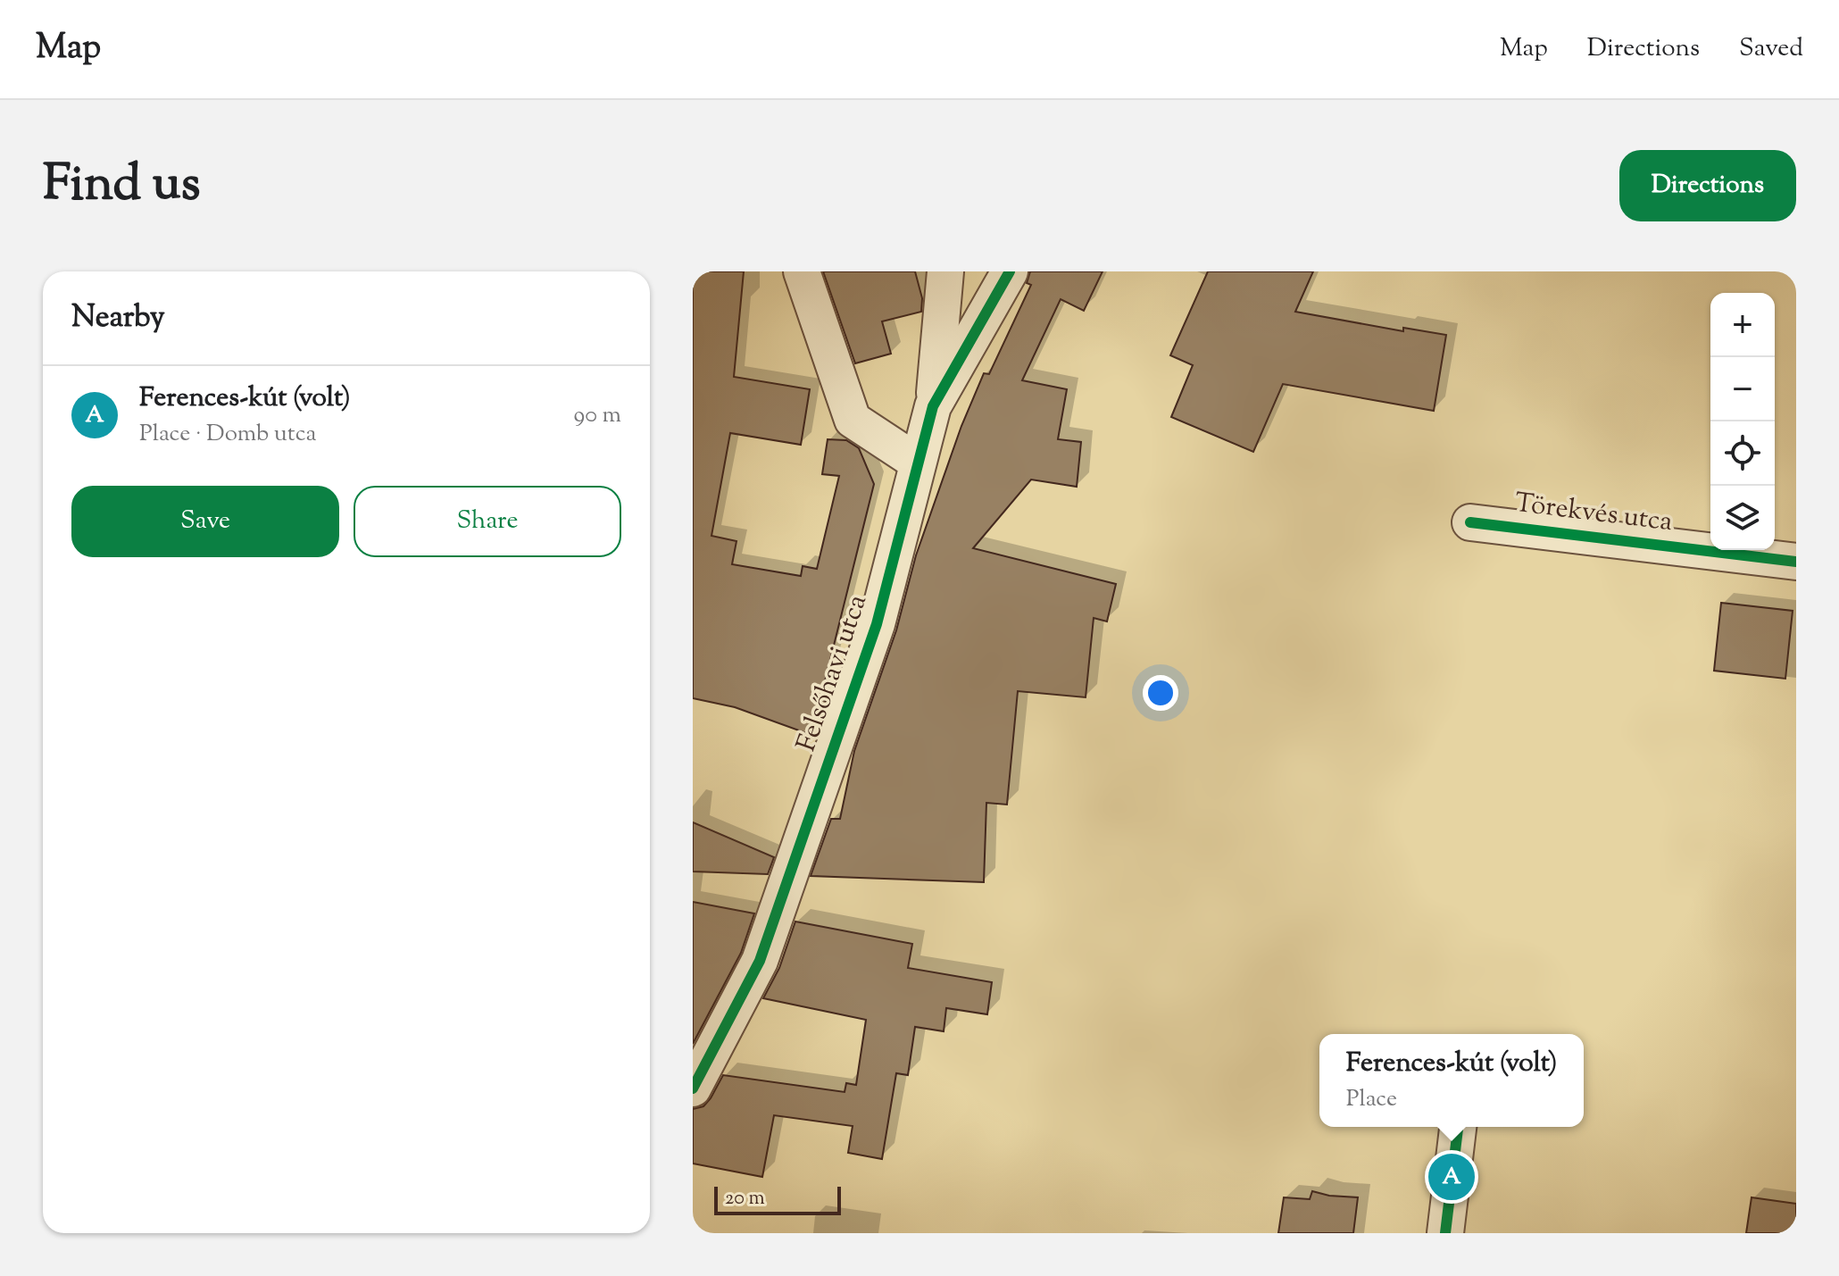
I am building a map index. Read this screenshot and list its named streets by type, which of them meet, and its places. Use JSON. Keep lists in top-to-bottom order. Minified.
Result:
{"streets":{"street":["Törekvés utca","Felsőhavi utca"]},"scale_bar":"20 m","page":{"header":"Map","nav":["Map","Directions","Saved"],"title":"Find us","buttons":["Directions",["Save","Share"]],"heading":"Nearby","map_buttons":["+","−"],"list":[{"mark":"A","name":"Ferences-kút (volt)","note":"Place · Domb utca","value":"90 m"}],"popup":["Ferences-kút (volt)","Place"],"pins":"A","scale":"20 m"}}
